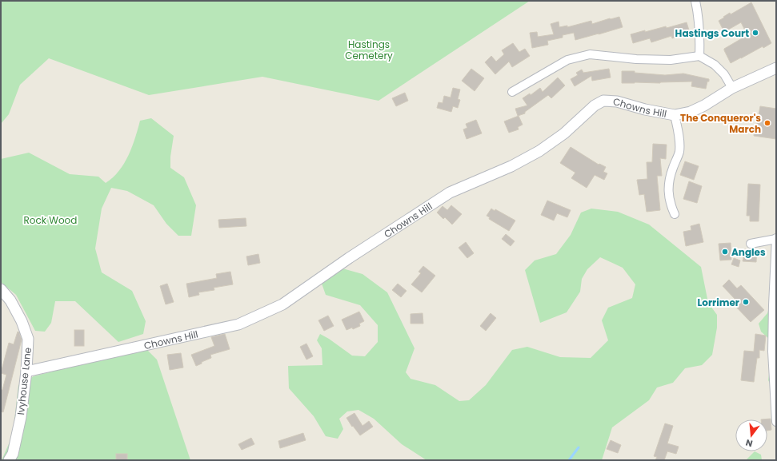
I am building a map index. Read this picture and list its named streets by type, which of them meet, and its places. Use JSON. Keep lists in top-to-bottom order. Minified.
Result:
{"streets":{"street":["Chowns Hill","Ivyhouse Lane"]},"crossings":[["Chowns Hill","Ivyhouse Lane"]],"parks":["Hastings Cemetery","Rock Wood"],"places":["Hastings Court","The Conqueror's March","Angles","Lorrimer"],"north":"bottom"}
